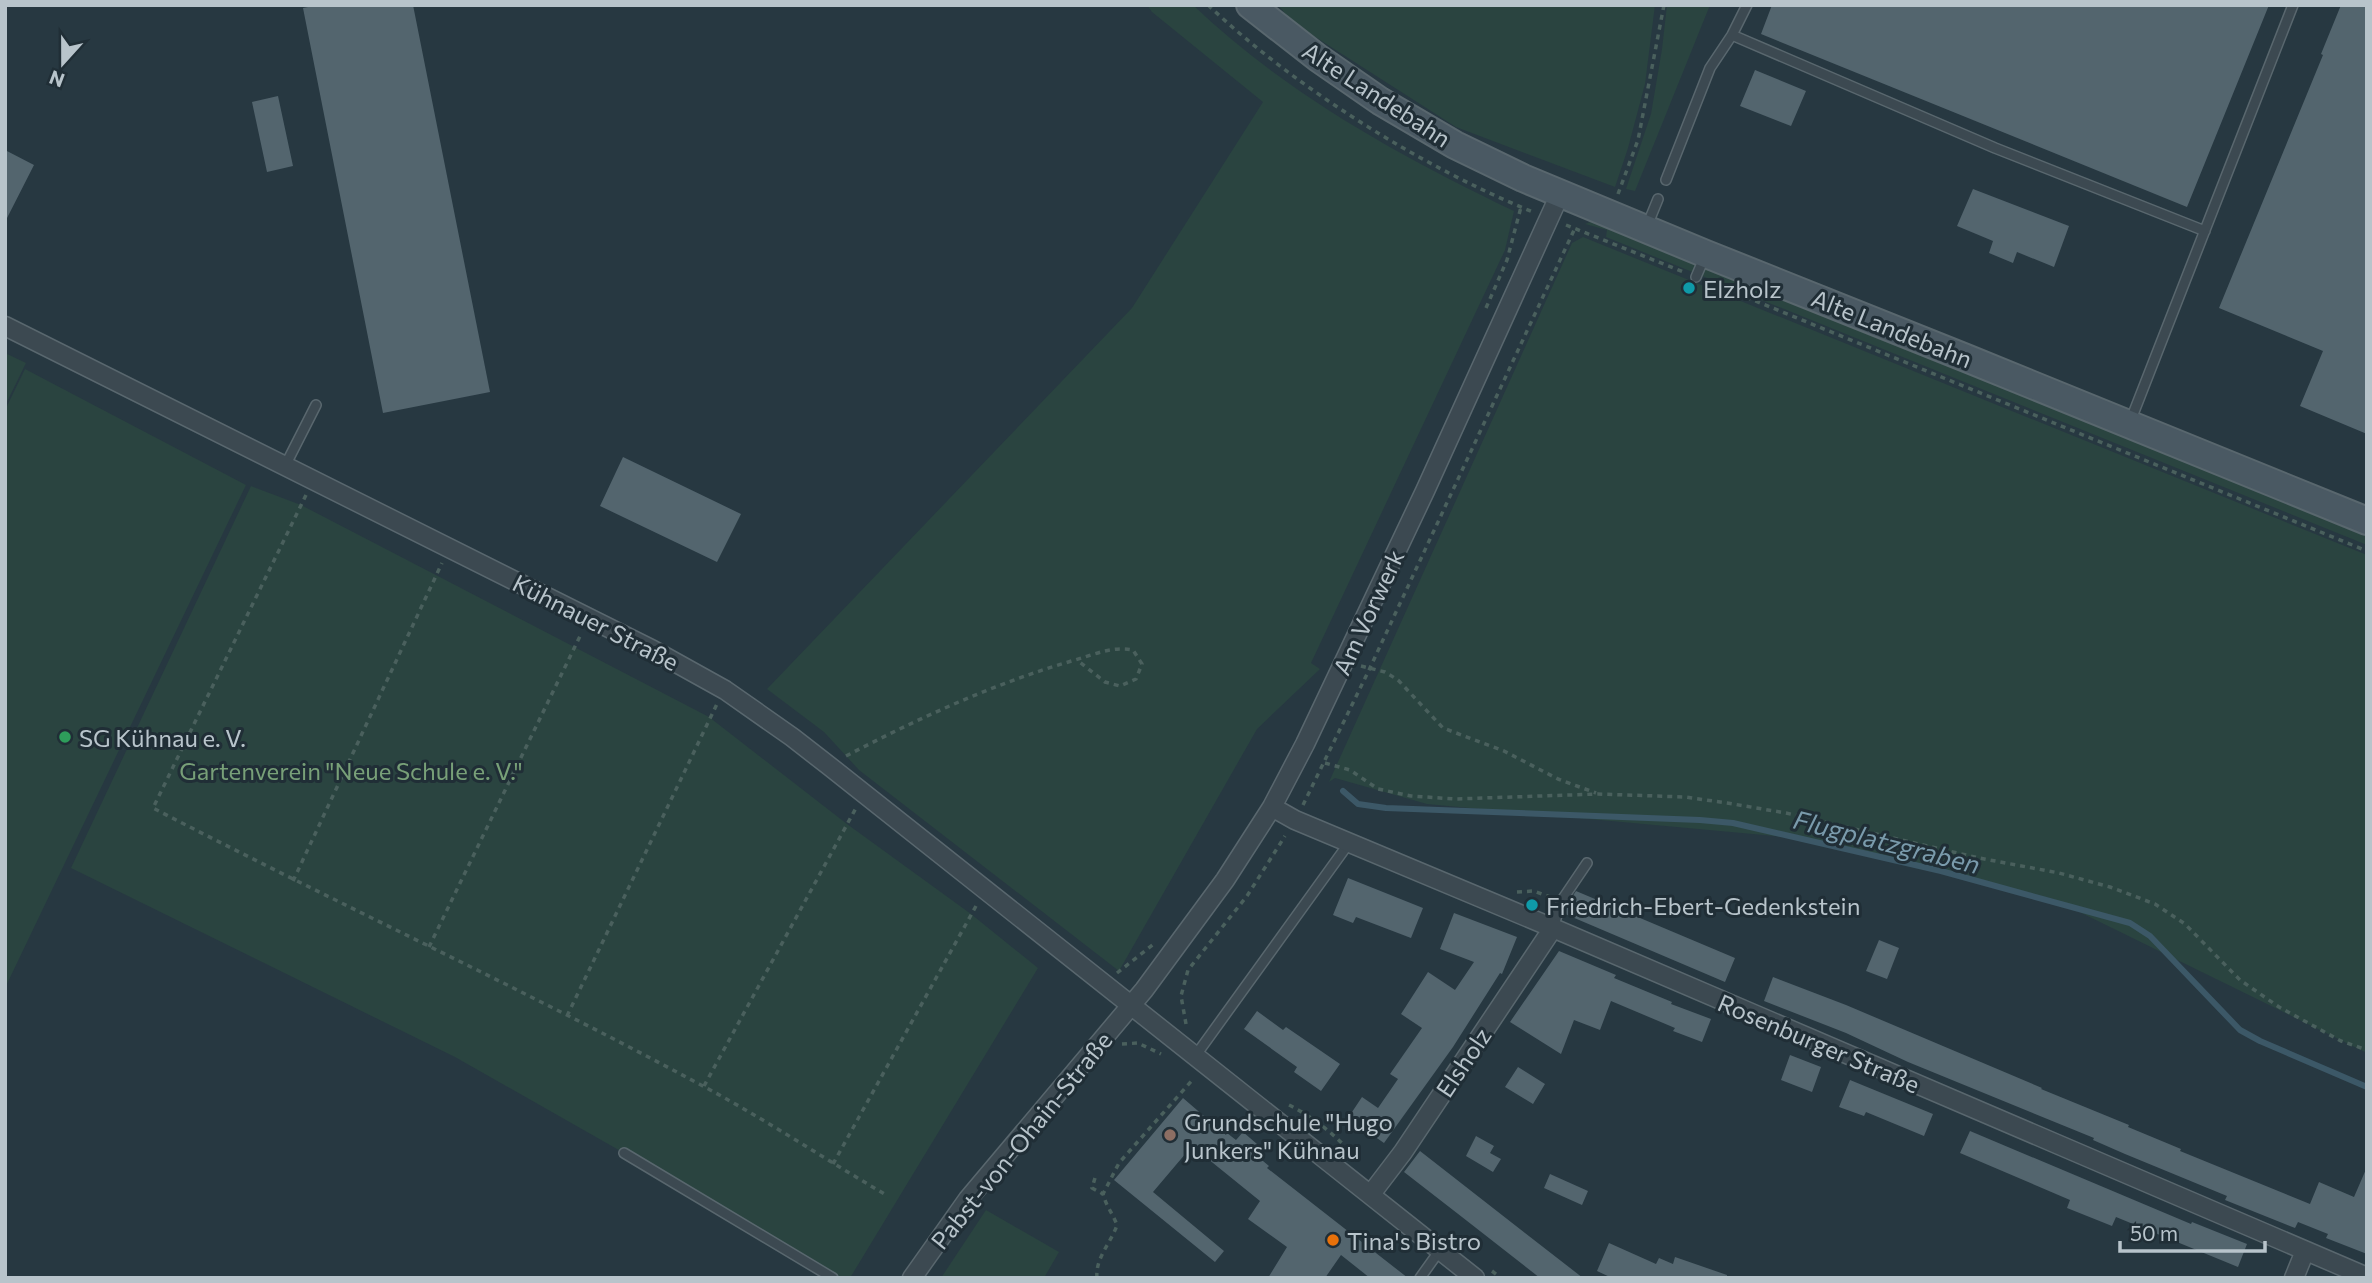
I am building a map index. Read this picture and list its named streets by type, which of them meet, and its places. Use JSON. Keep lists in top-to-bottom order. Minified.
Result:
{"streets":{"main road":["Alte Landebahn"],"street":["Am Vorwerk","Kühnauer Straße","Rosenburger Straße","Elsholz","Pabst-von-Ohain-Straße"]},"crossings":[["Alte Landebahn","Am Vorwerk"],["Am Vorwerk","Kühnauer Straße"],["Am Vorwerk","Rosenburger Straße"],["Am Vorwerk","Pabst-von-Ohain-Straße"],["Kühnauer Straße","Elsholz"],["Kühnauer Straße","Pabst-von-Ohain-Straße"],["Rosenburger Straße","Elsholz"]],"water":["Flugplatzgraben"],"parks":["Gartenverein \"Neue Schule e. V.\""],"places":["Elzholz","SG Kühnau e. V.","Friedrich-Ebert-Gedenkstein","Grundschule \"Hugo Junkers\" Kühnau","Tina's Bistro"],"scale_bar":"50 m","north":"bottom"}
